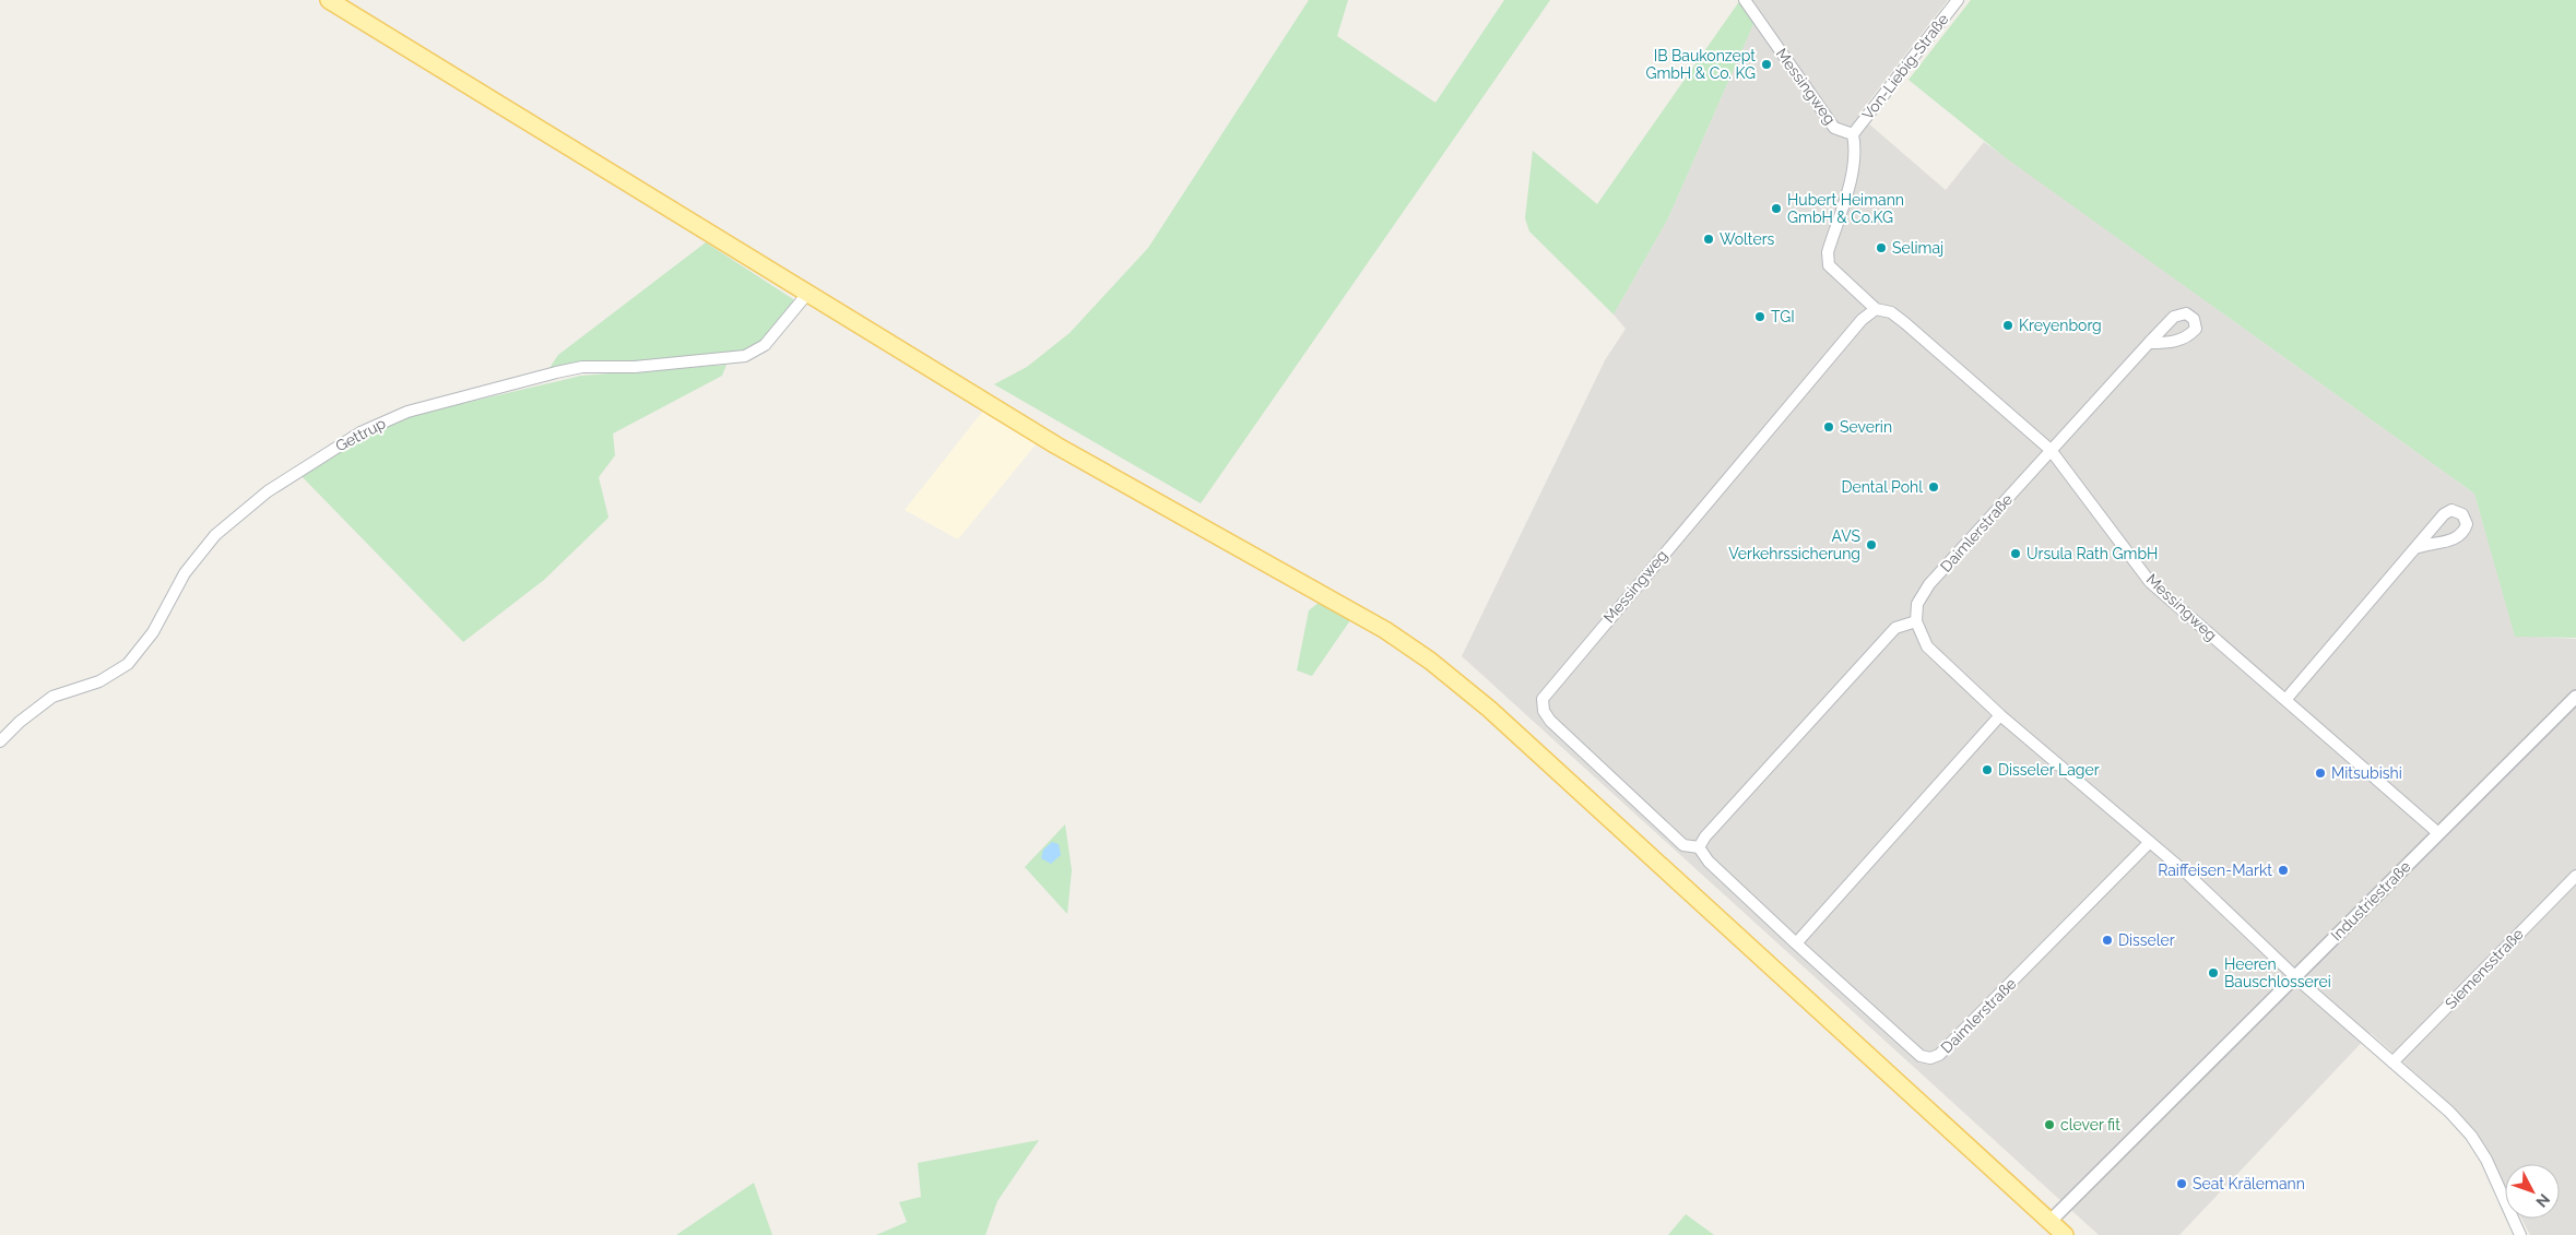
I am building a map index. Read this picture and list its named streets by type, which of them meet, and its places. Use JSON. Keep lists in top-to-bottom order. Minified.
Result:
{"streets":{"street":["Von-Liebig-Straße","Messingweg","Gettrup","Daimlerstraße","Industriestraße","Siemensstraße"]},"crossings":[["Von-Liebig-Straße","Messingweg"],["Messingweg","Daimlerstraße"],["Messingweg","Industriestraße"]],"places":["IB Baukonzept GmbH & Co. KG","Hubert Heimann GmbH & Co.KG","Wolters","Selimaj","TGI","Kreyenborg","Severin","Dental Pohl","AVS Verkehrssicherung","Ursula Rath GmbH","Disseler Lager","Mitsubishi","Raiffeisen-Markt","Disseler","Heeren Bauschlosserei","clever fit","Seat Krälemann"],"north":"bottom right"}
